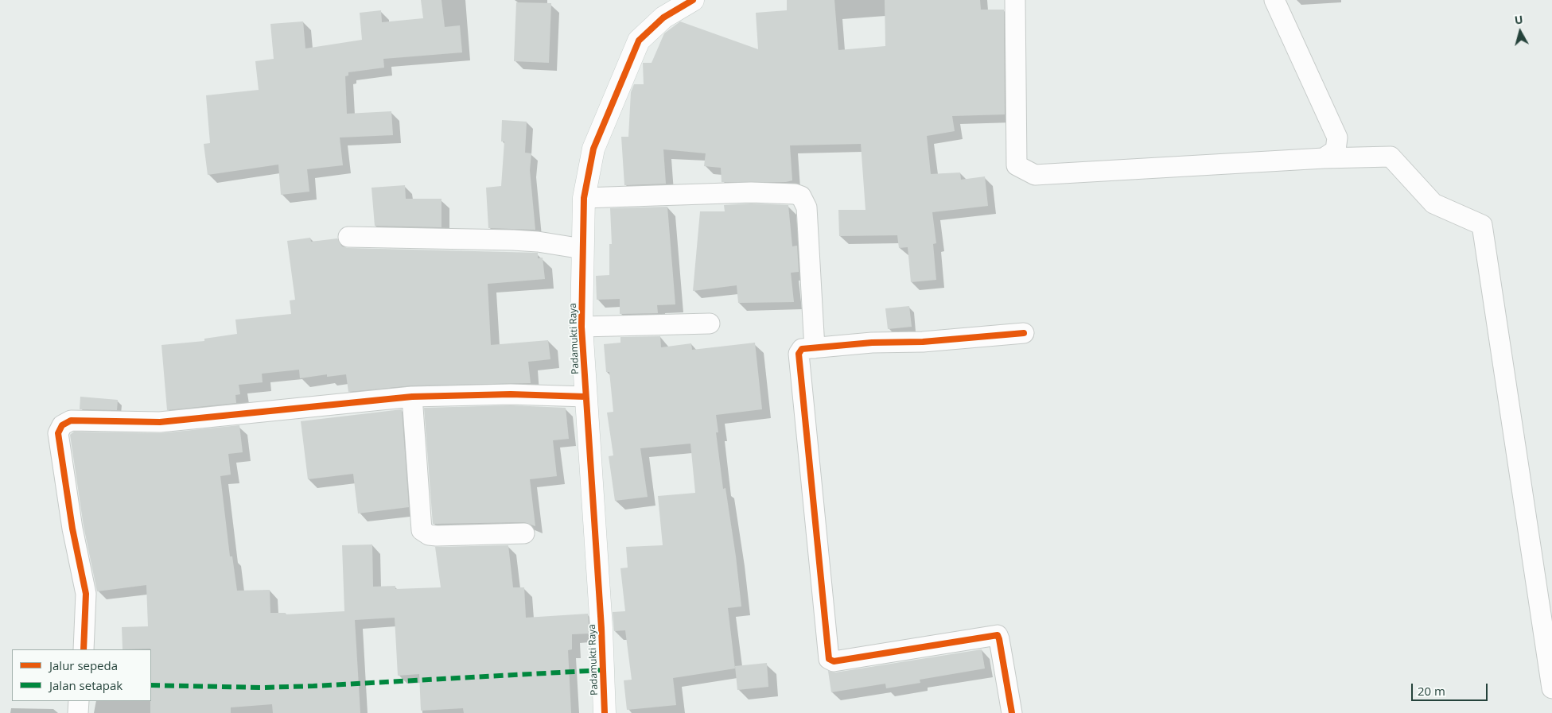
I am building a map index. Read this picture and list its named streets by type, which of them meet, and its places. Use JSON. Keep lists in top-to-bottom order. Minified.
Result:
{"streets":{"street":["Padamukti Raya"]},"legend":["Jalur sepeda","Jalan setapak"],"scale_bar":"20 m","north":"top"}
